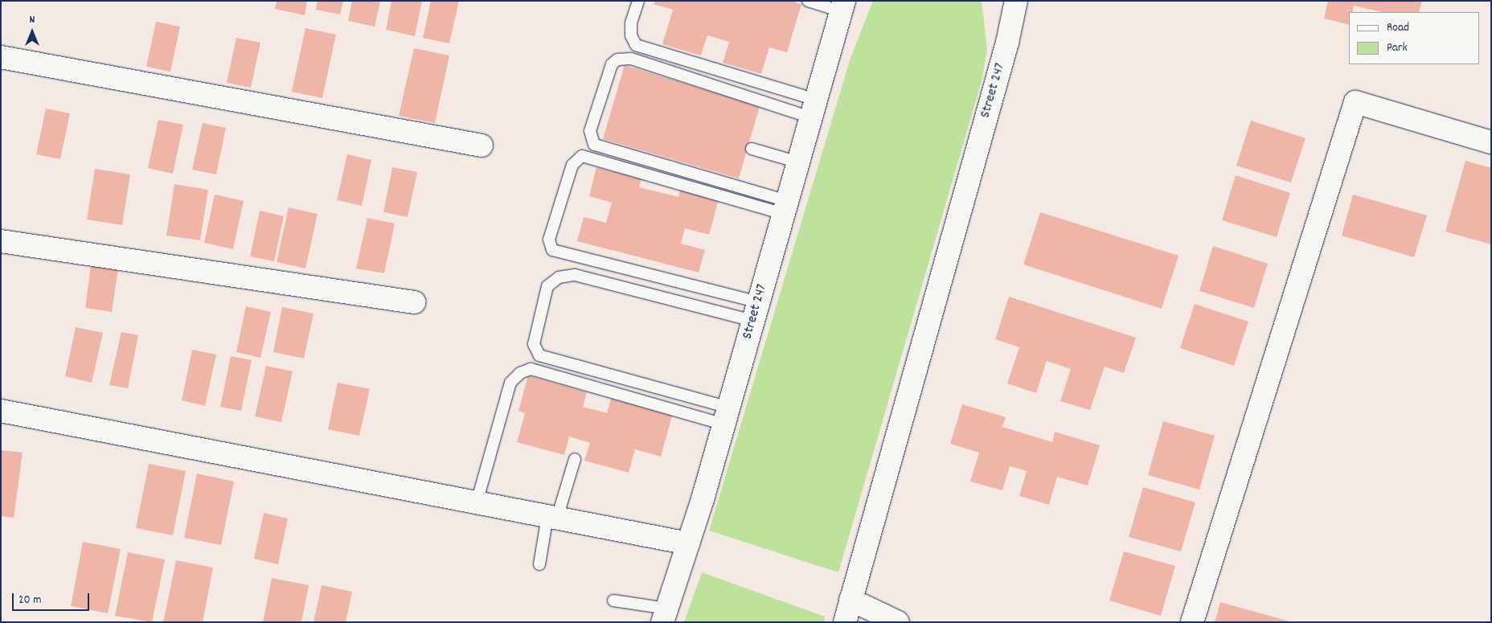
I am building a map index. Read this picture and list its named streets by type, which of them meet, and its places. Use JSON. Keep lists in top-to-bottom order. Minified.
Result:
{"streets":{"street":["Street 247"]},"legend":["Road","Park"],"scale_bar":"20 m","north":"top"}
